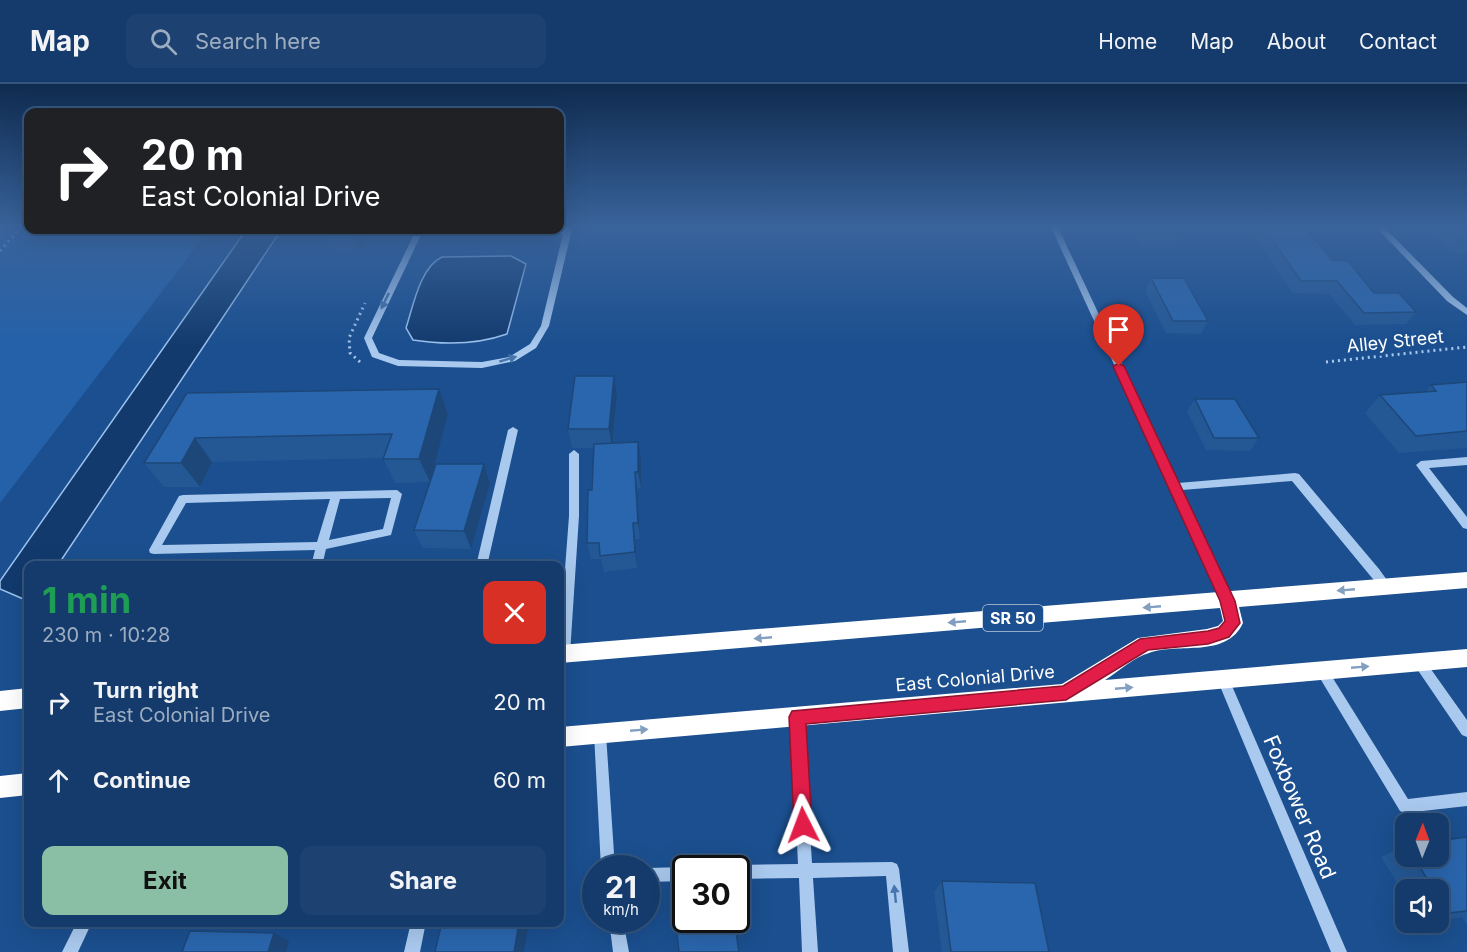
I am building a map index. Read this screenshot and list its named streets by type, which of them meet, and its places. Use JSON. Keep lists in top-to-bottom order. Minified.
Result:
{"streets":{"highway":["SR 50","East Colonial Drive"],"street":["Foxbower Road"],"path":["Alley Street"]},"crossings":[["East Colonial Drive","Foxbower Road"]],"north":"top","page":{"header":"Map","search":"Search here","nav":["Home","Map","About","Contact"],"turn":["20 m","East Colonial Drive"],"heading":["1 min","230 m · 10:28"],"list":[{"name":"Turn right","note":"East Colonial Drive","value":"20 m"},{"name":"Continue","value":"60 m"}],"buttons":["Exit","Share"],"speed":"21 km/h","limit":"30"}}
